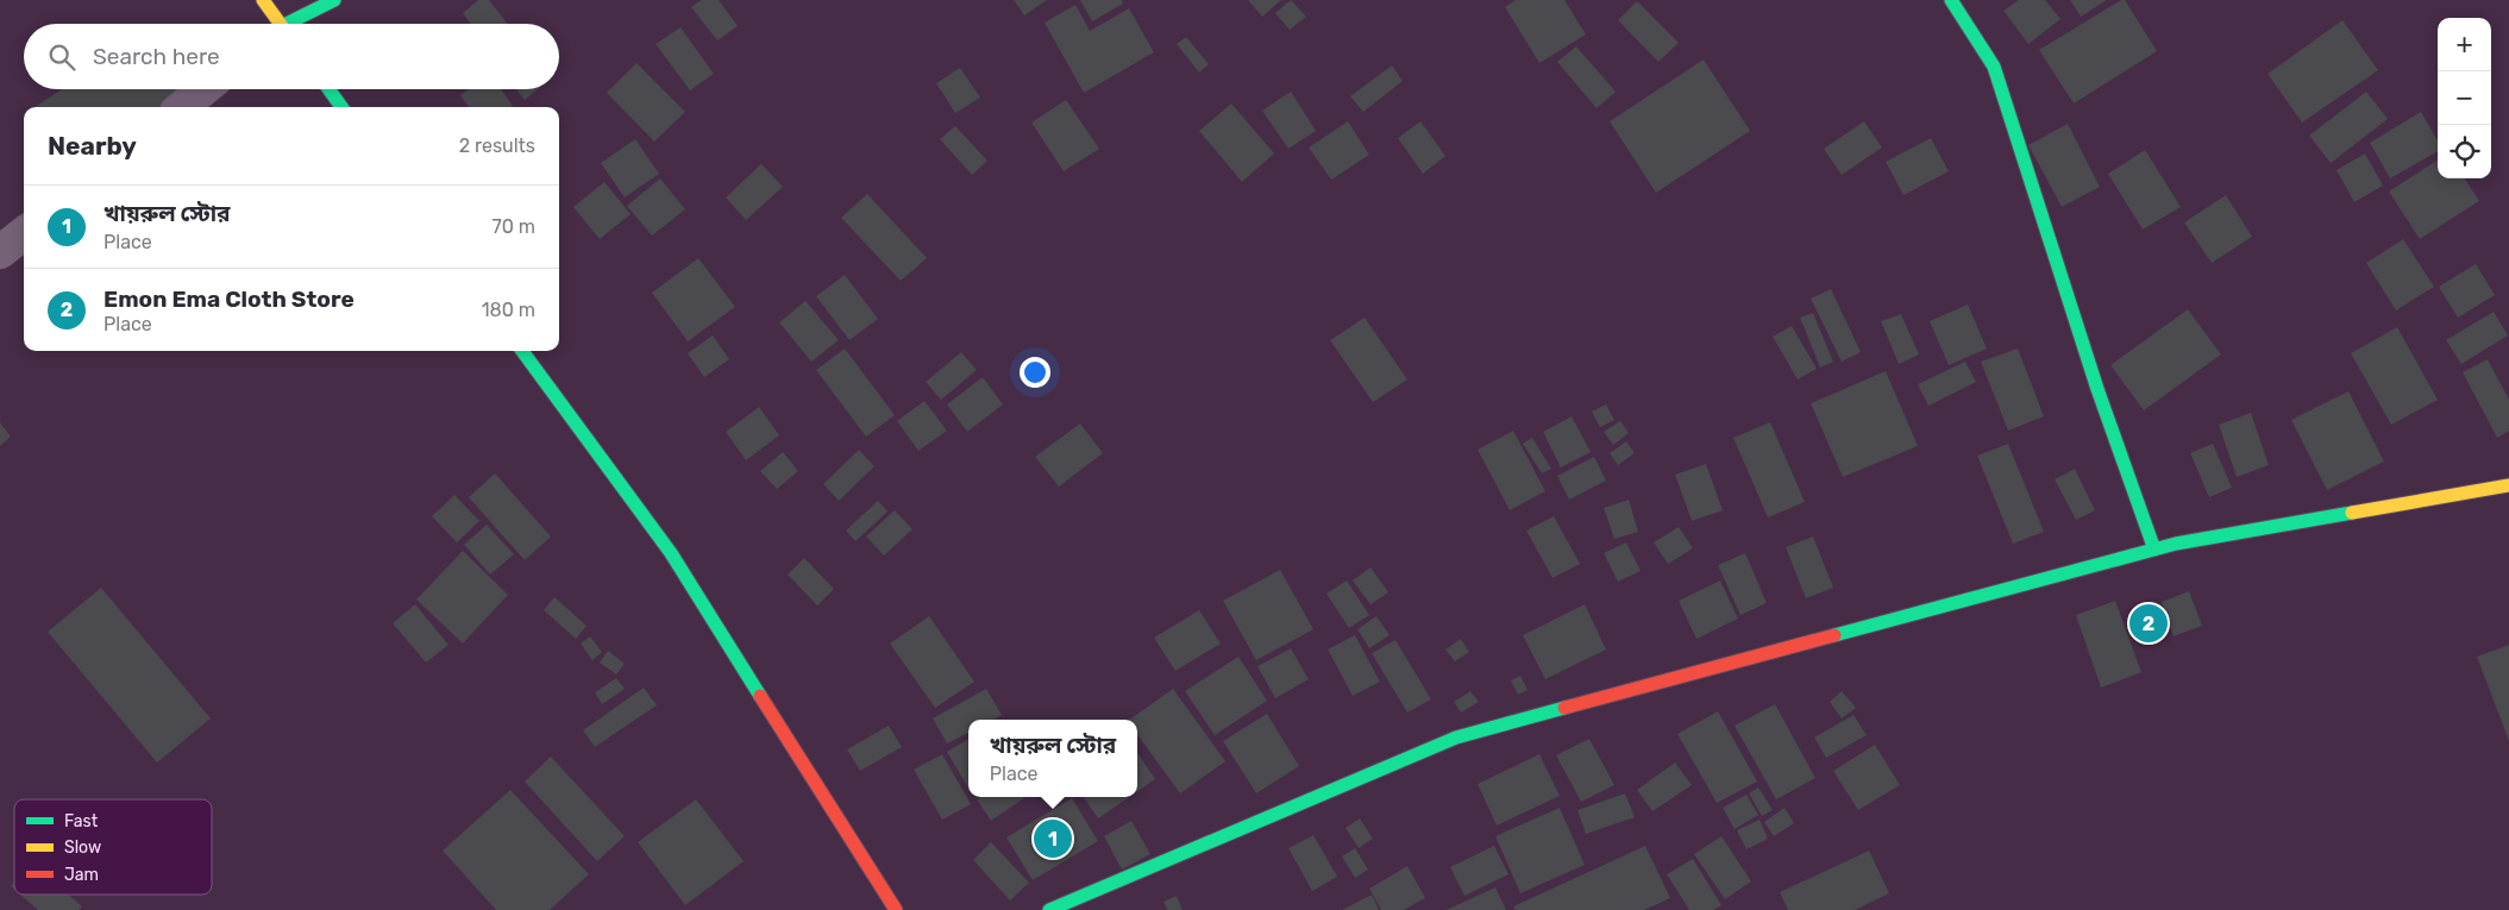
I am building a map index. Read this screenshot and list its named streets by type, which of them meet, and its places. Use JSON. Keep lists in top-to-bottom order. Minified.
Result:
{"legend":["Fast","Slow","Jam"],"page":{"map_buttons":["+","−"],"search":"Search here","heading":["Nearby","2 results"],"list":[{"mark":"1","name":"খায়রুল স্টোর","note":"Place","value":"70 m"},{"mark":"2","name":"Emon Ema Cloth Store","note":"Place","value":"180 m"}],"pins":["2","1"],"popup":["খায়রুল স্টোর","Place"]}}
